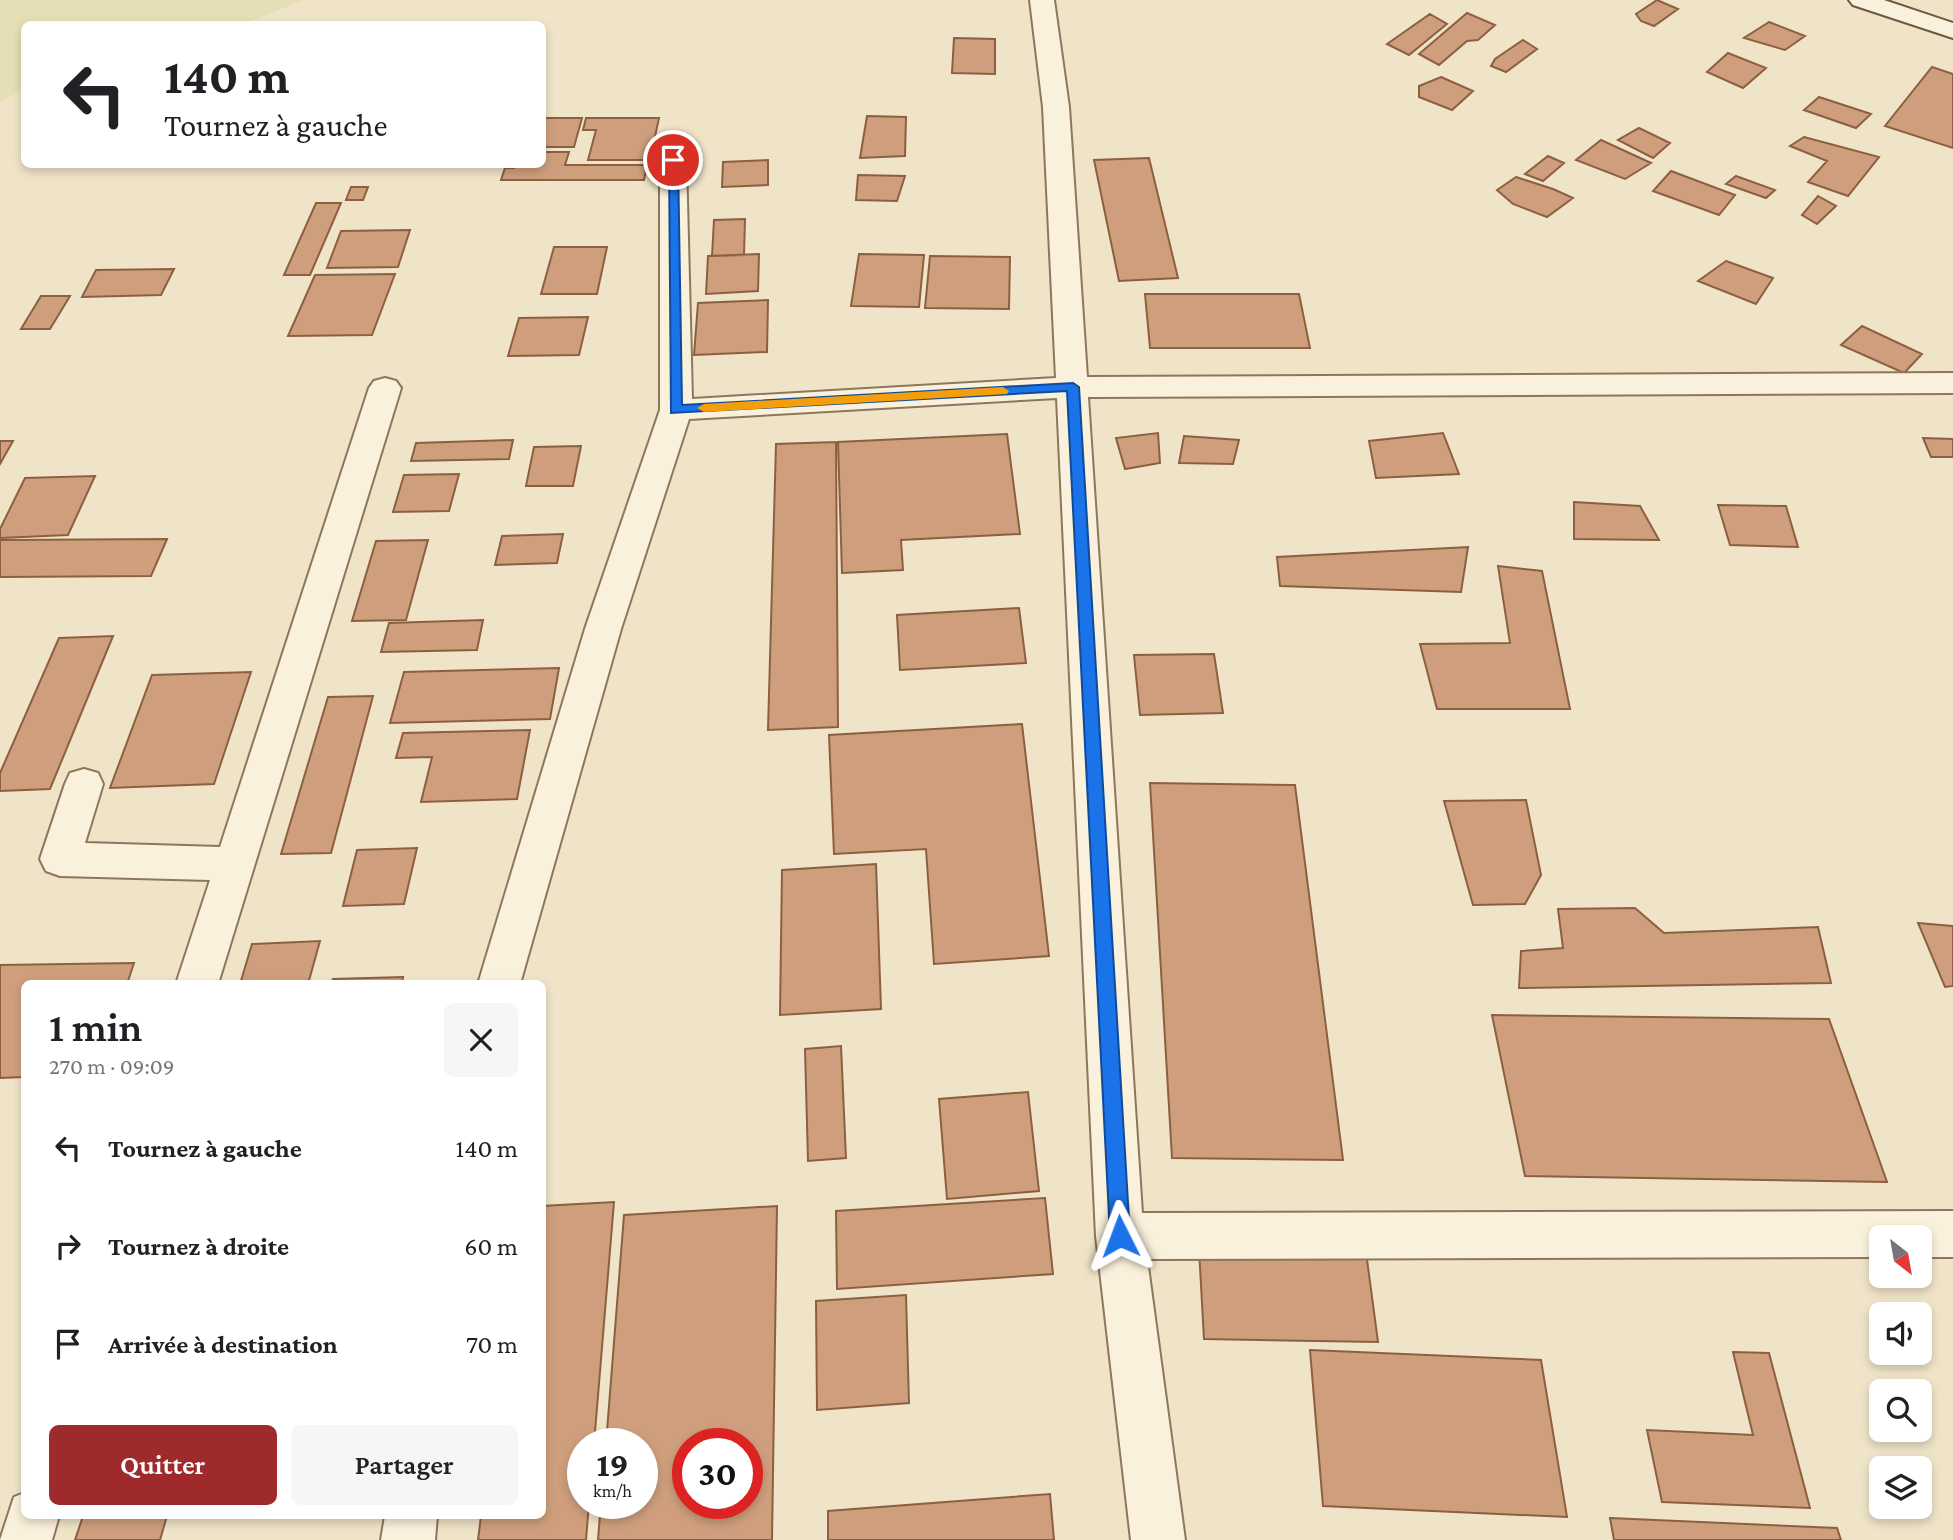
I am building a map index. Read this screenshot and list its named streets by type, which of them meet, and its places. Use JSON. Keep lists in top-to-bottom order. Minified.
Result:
{"north":"bottom right","page":{"turn":["140 m","Tournez à gauche"],"heading":["1 min","270 m · 09:09"],"list":[{"name":"Tournez à gauche","value":"140 m"},{"name":"Tournez à droite","value":"60 m"},{"name":"Arrivée à destination","value":"70 m"}],"buttons":["Quitter","Partager"],"speed":"19 km/h","limit":"30"}}
